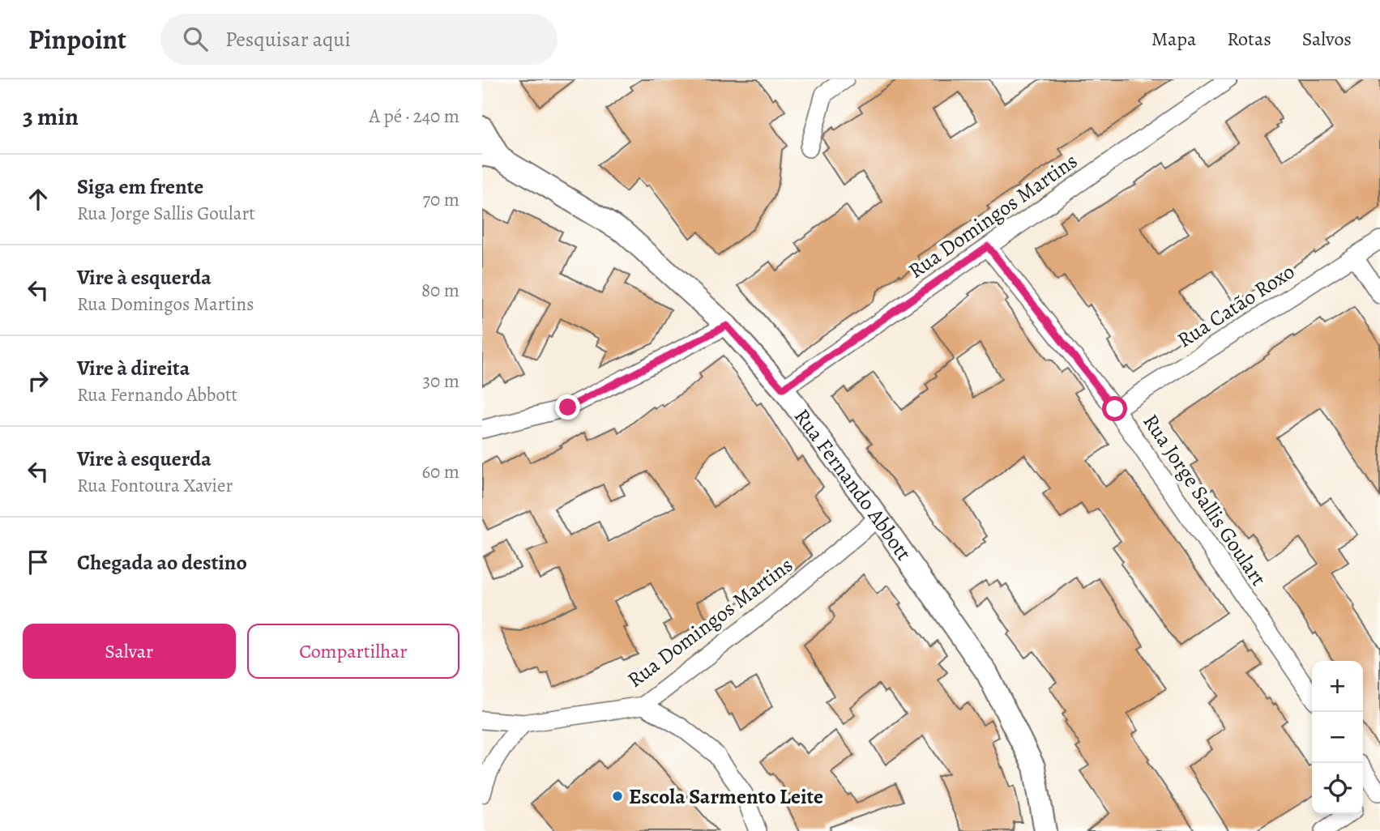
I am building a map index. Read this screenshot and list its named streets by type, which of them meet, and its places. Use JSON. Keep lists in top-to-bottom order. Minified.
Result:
{"streets":{"street":["Rua Domingos Martins","Rua Catão Roxo","Rua Fernando Abbott","Rua Jorge Sallis Goulart"]},"crossings":[["Rua Domingos Martins","Rua Fernando Abbott"],["Rua Domingos Martins","Rua Jorge Sallis Goulart"],["Rua Catão Roxo","Rua Jorge Sallis Goulart"]],"places":["Escola Sarmento Leite"],"page":{"header":"Pinpoint","search":"Pesquisar aqui","nav":["Mapa","Rotas","Salvos"],"heading":["3 min","A pé · 240 m"],"list":[["Siga em frente","Rua Jorge Sallis Goulart","70 m"],["Vire à esquerda","Rua Domingos Martins","80 m"],["Vire à direita","Rua Fernando Abbott","30 m"],["Vire à esquerda","Rua Fontoura Xavier","60 m"],"Chegada ao destino"],"buttons":["Salvar","Compartilhar"],"map_buttons":["+","−"]}}
